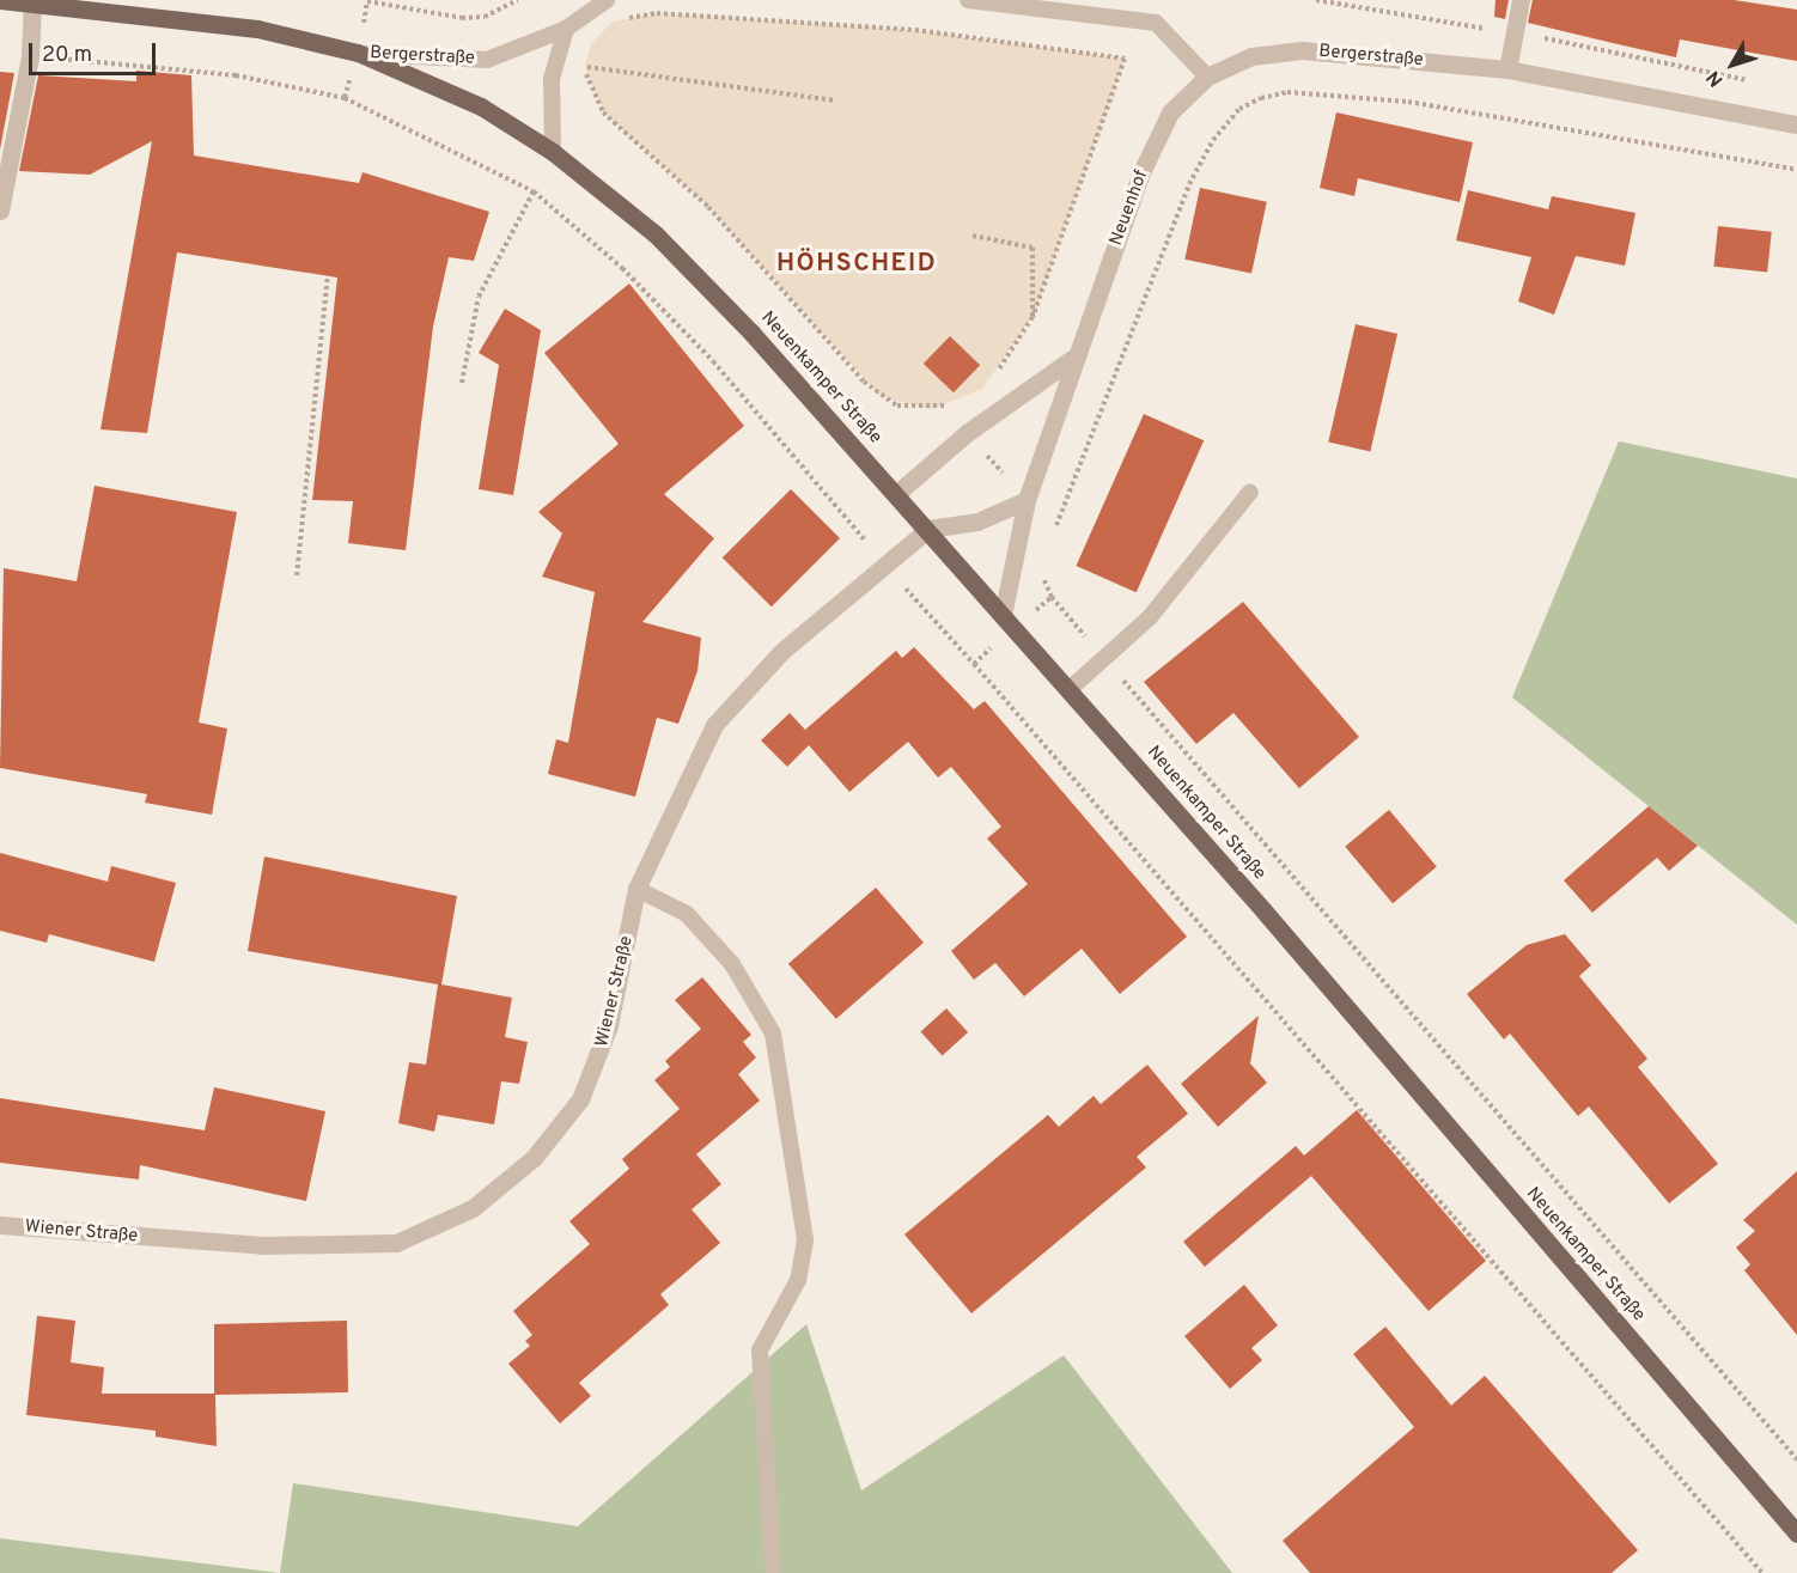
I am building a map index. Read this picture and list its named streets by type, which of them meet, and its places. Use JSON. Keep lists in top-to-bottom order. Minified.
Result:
{"streets":{"main road":["Neuenkamper Straße"],"street":["Bergerstraße","Neuenhof","Wiener Straße"]},"crossings":[["Bergerstraße","Neuenhof"],["Bergerstraße","Neuenkamper Straße"],["Neuenhof","Neuenkamper Straße"],["Neuenkamper Straße","Wiener Straße"]],"districts":["HÖHSCHEID"],"scale_bar":"20 m","north":"bottom left"}
